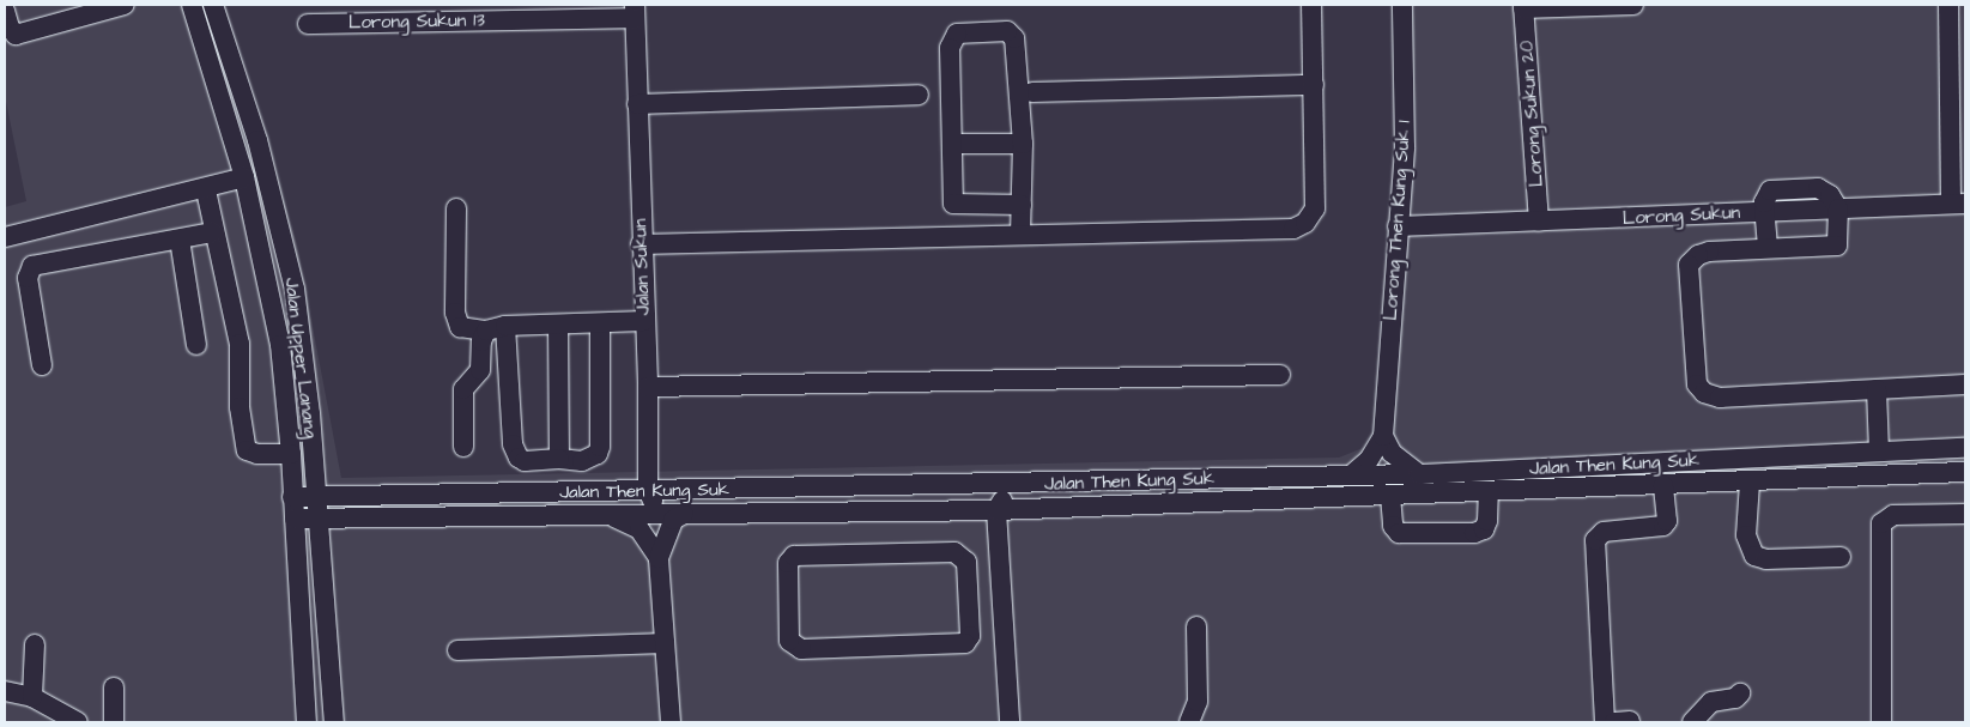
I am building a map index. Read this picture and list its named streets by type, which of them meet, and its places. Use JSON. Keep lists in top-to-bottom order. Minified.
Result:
{"streets":{"street":["Lorong Sukun 13","Lorong Sukun 20","Lorong Sukun","Lorong Then Kung Suk 1","Jalan Sukun","Jalan Upper Lanang","Jalan Then Kung Suk"]},"crossings":[["Lorong Sukun 13","Jalan Sukun"],["Lorong Sukun 20","Lorong Sukun"],["Lorong Sukun","Lorong Then Kung Suk 1"],["Jalan Sukun","Jalan Then Kung Suk"],["Jalan Upper Lanang","Jalan Then Kung Suk"]]}
